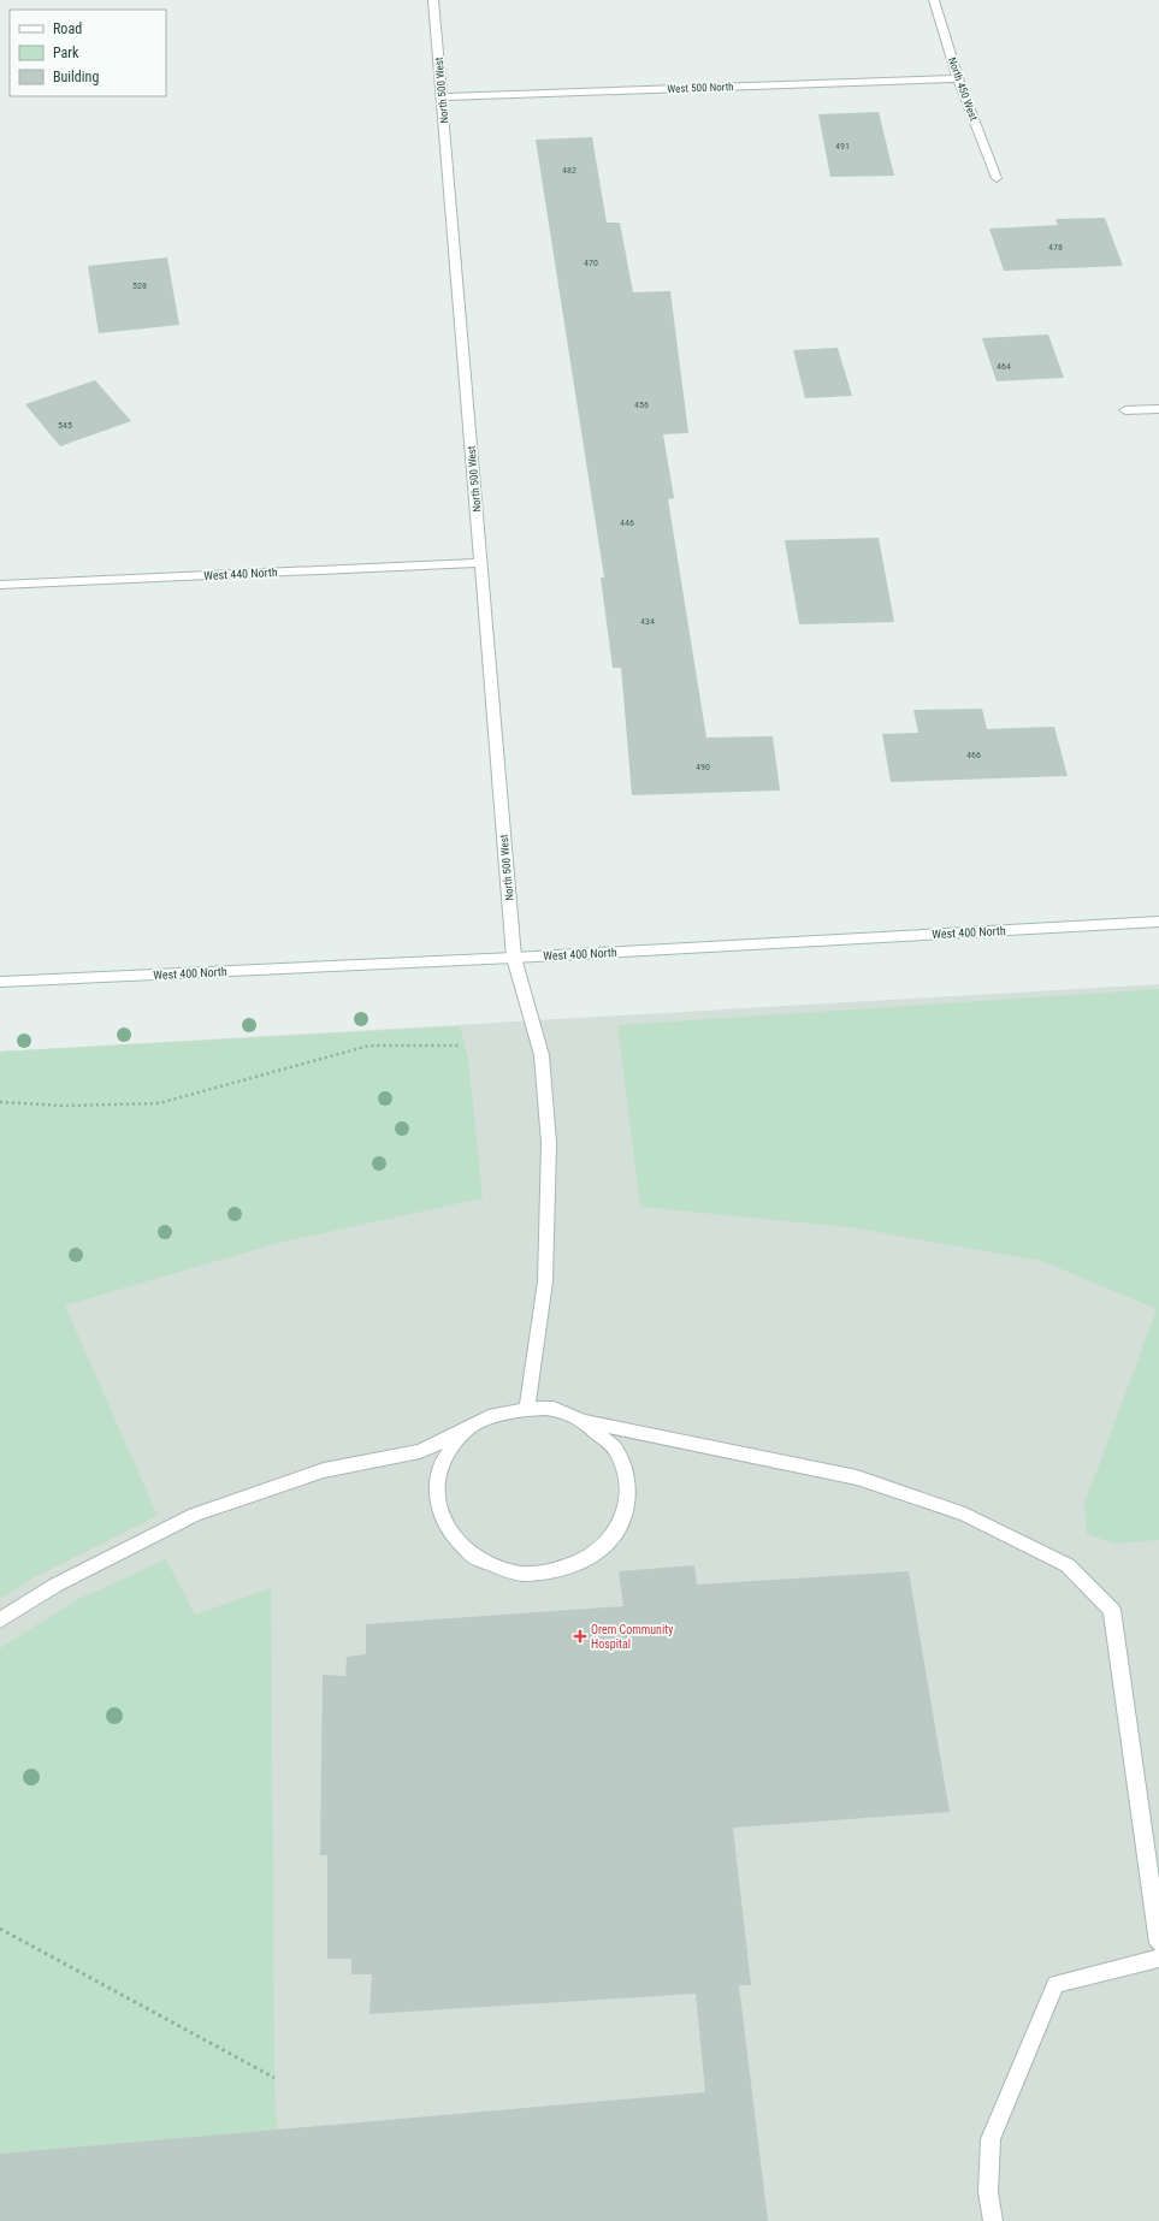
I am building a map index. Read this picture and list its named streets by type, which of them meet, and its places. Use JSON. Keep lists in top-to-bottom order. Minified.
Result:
{"streets":{"street":["West 500 North","North 450 West","North 500 West","West 440 North","West 400 North"]},"crossings":[["West 500 North","North 450 West"],["West 500 North","North 500 West"],["North 500 West","West 440 North"],["North 500 West","West 400 North"]],"places":{"health":["Orem Community Hospital"]},"house_numbers":["491","482","478","470","528","464","456","545","446","434","466","490"],"legend":["Road","Park","Building"]}
